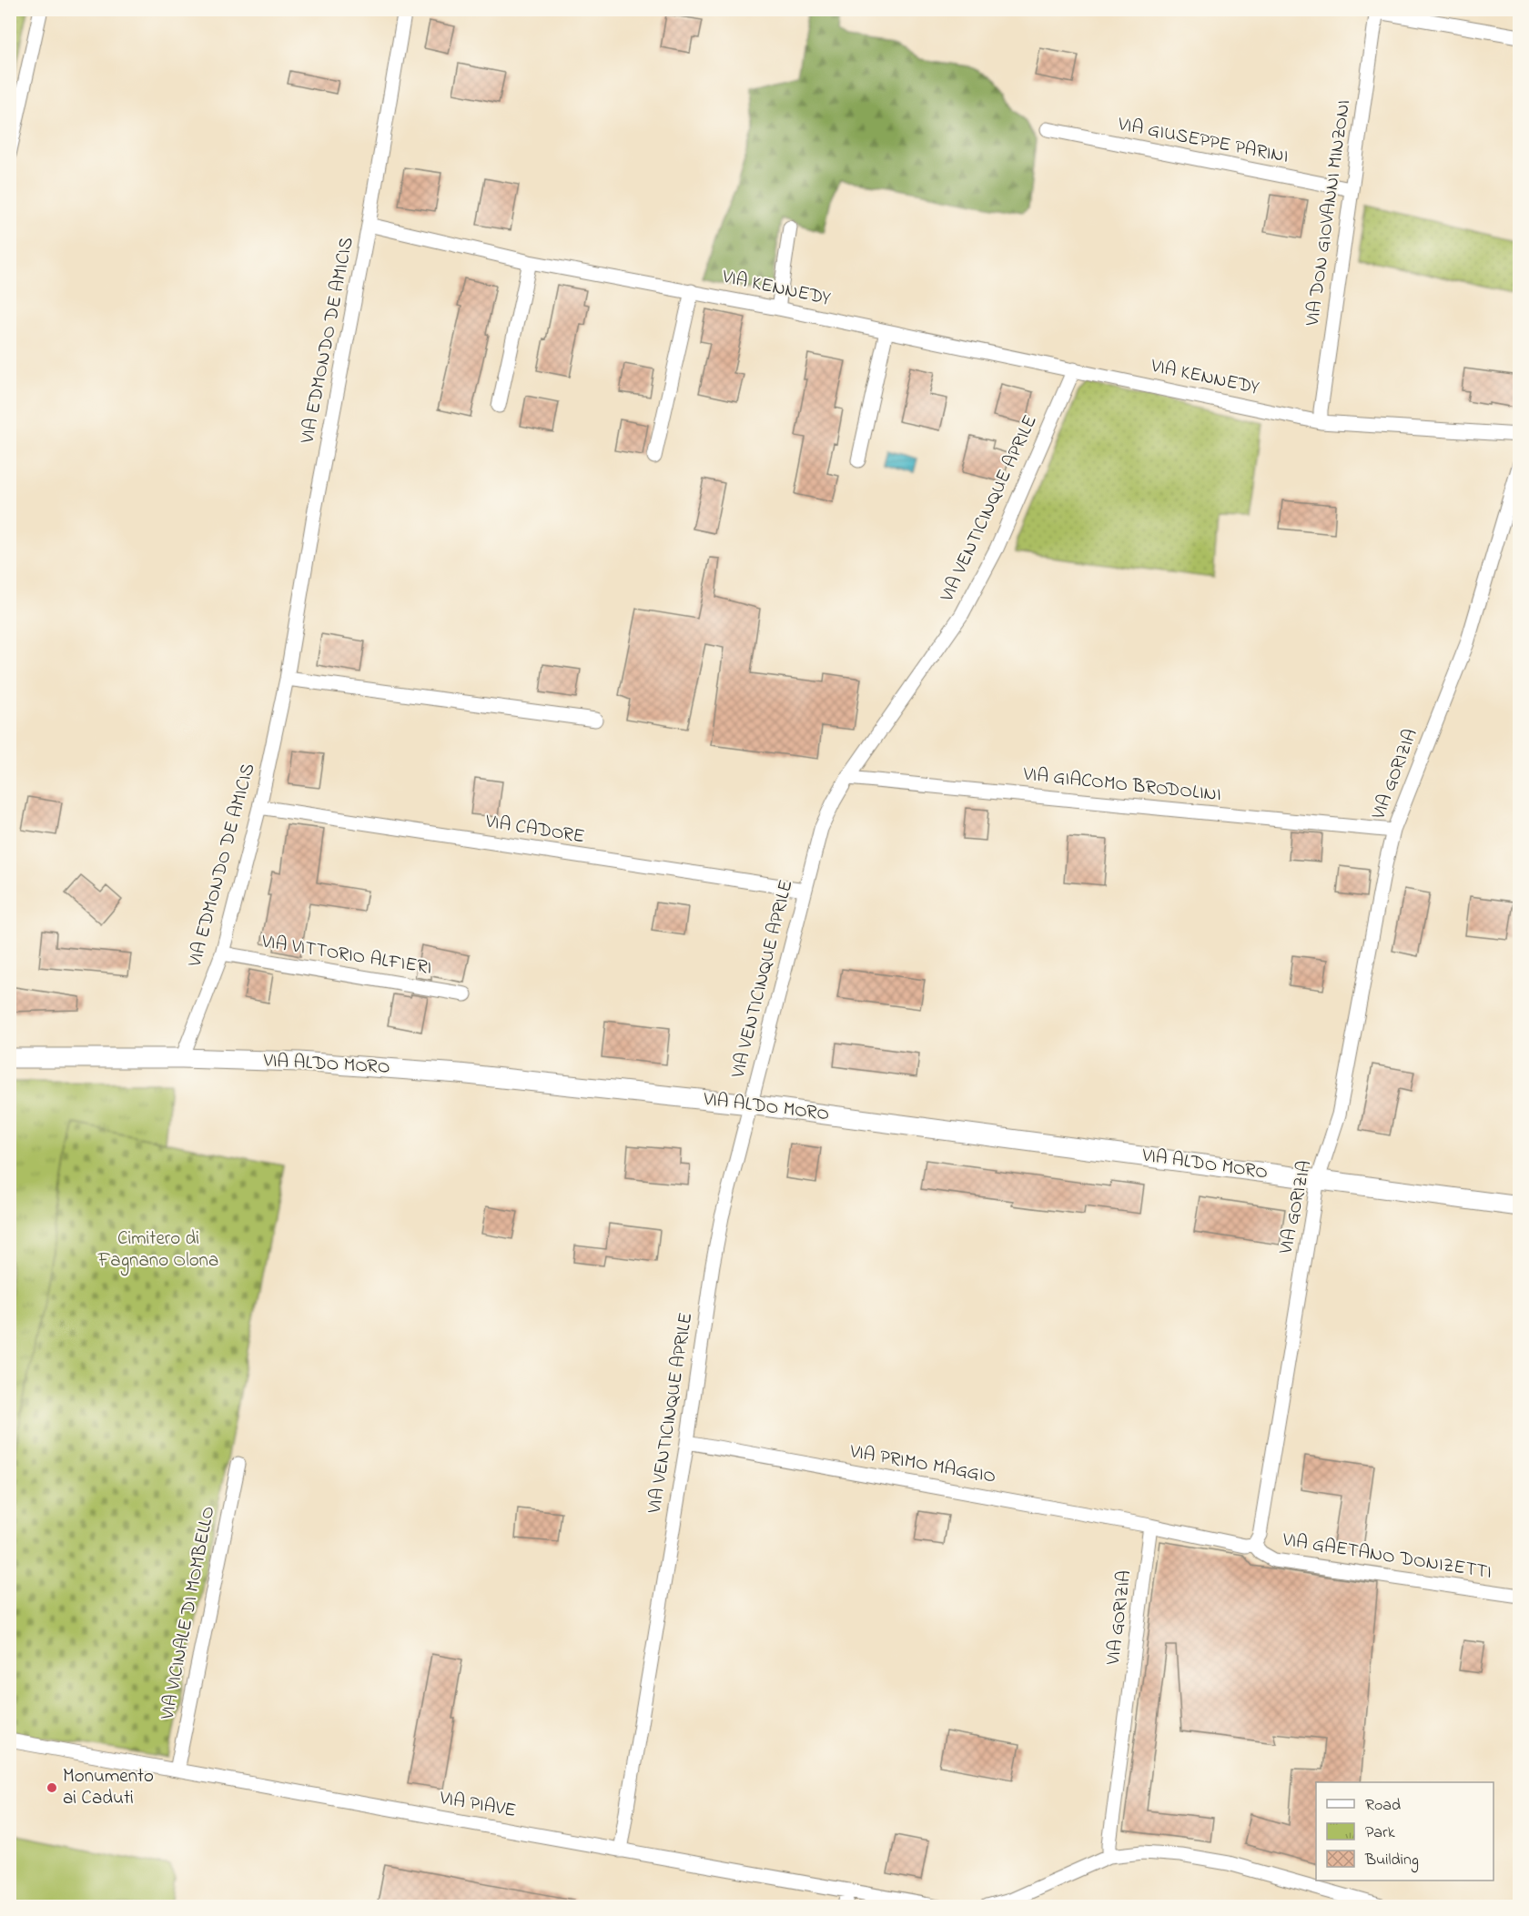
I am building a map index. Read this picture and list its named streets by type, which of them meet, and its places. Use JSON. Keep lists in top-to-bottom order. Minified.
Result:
{"streets":{"main road":["VIA ALDO MORO"],"street":["VIA GIUSEPPE PARINI","VIA DON GIOVANNI MINZONI","VIA KENNEDY","VIA EDMONDO DE AMICIS","VIA VENTICINQUE APRILE","VIA GORIZIA","VIA GIACOMO BRODOLINI","VIA CADORE","VIA VITTORIO ALFIERI","VIA PRIMO MAGGIO","VIA GAETANO DONIZETTI","VIA VICINALE DI MOMBELLO","VIA PIAVE"]},"crossings":[["VIA GIUSEPPE PARINI","VIA DON GIOVANNI MINZONI"],["VIA DON GIOVANNI MINZONI","VIA KENNEDY"],["VIA KENNEDY","VIA EDMONDO DE AMICIS"],["VIA KENNEDY","VIA VENTICINQUE APRILE"],["VIA EDMONDO DE AMICIS","VIA CADORE"],["VIA EDMONDO DE AMICIS","VIA VITTORIO ALFIERI"],["VIA EDMONDO DE AMICIS","VIA ALDO MORO"],["VIA VENTICINQUE APRILE","VIA GIACOMO BRODOLINI"],["VIA VENTICINQUE APRILE","VIA CADORE"],["VIA VENTICINQUE APRILE","VIA ALDO MORO"],["VIA VENTICINQUE APRILE","VIA PRIMO MAGGIO"],["VIA VENTICINQUE APRILE","VIA PIAVE"],["VIA GORIZIA","VIA GIACOMO BRODOLINI"],["VIA GORIZIA","VIA ALDO MORO"],["VIA GORIZIA","VIA PRIMO MAGGIO"],["VIA GORIZIA","VIA GAETANO DONIZETTI"],["VIA VICINALE DI MOMBELLO","VIA PIAVE"]],"parks":["Cimitero di Fagnano Olona"],"places":["Monumento ai Caduti"],"legend":["Road","Park","Building"]}
